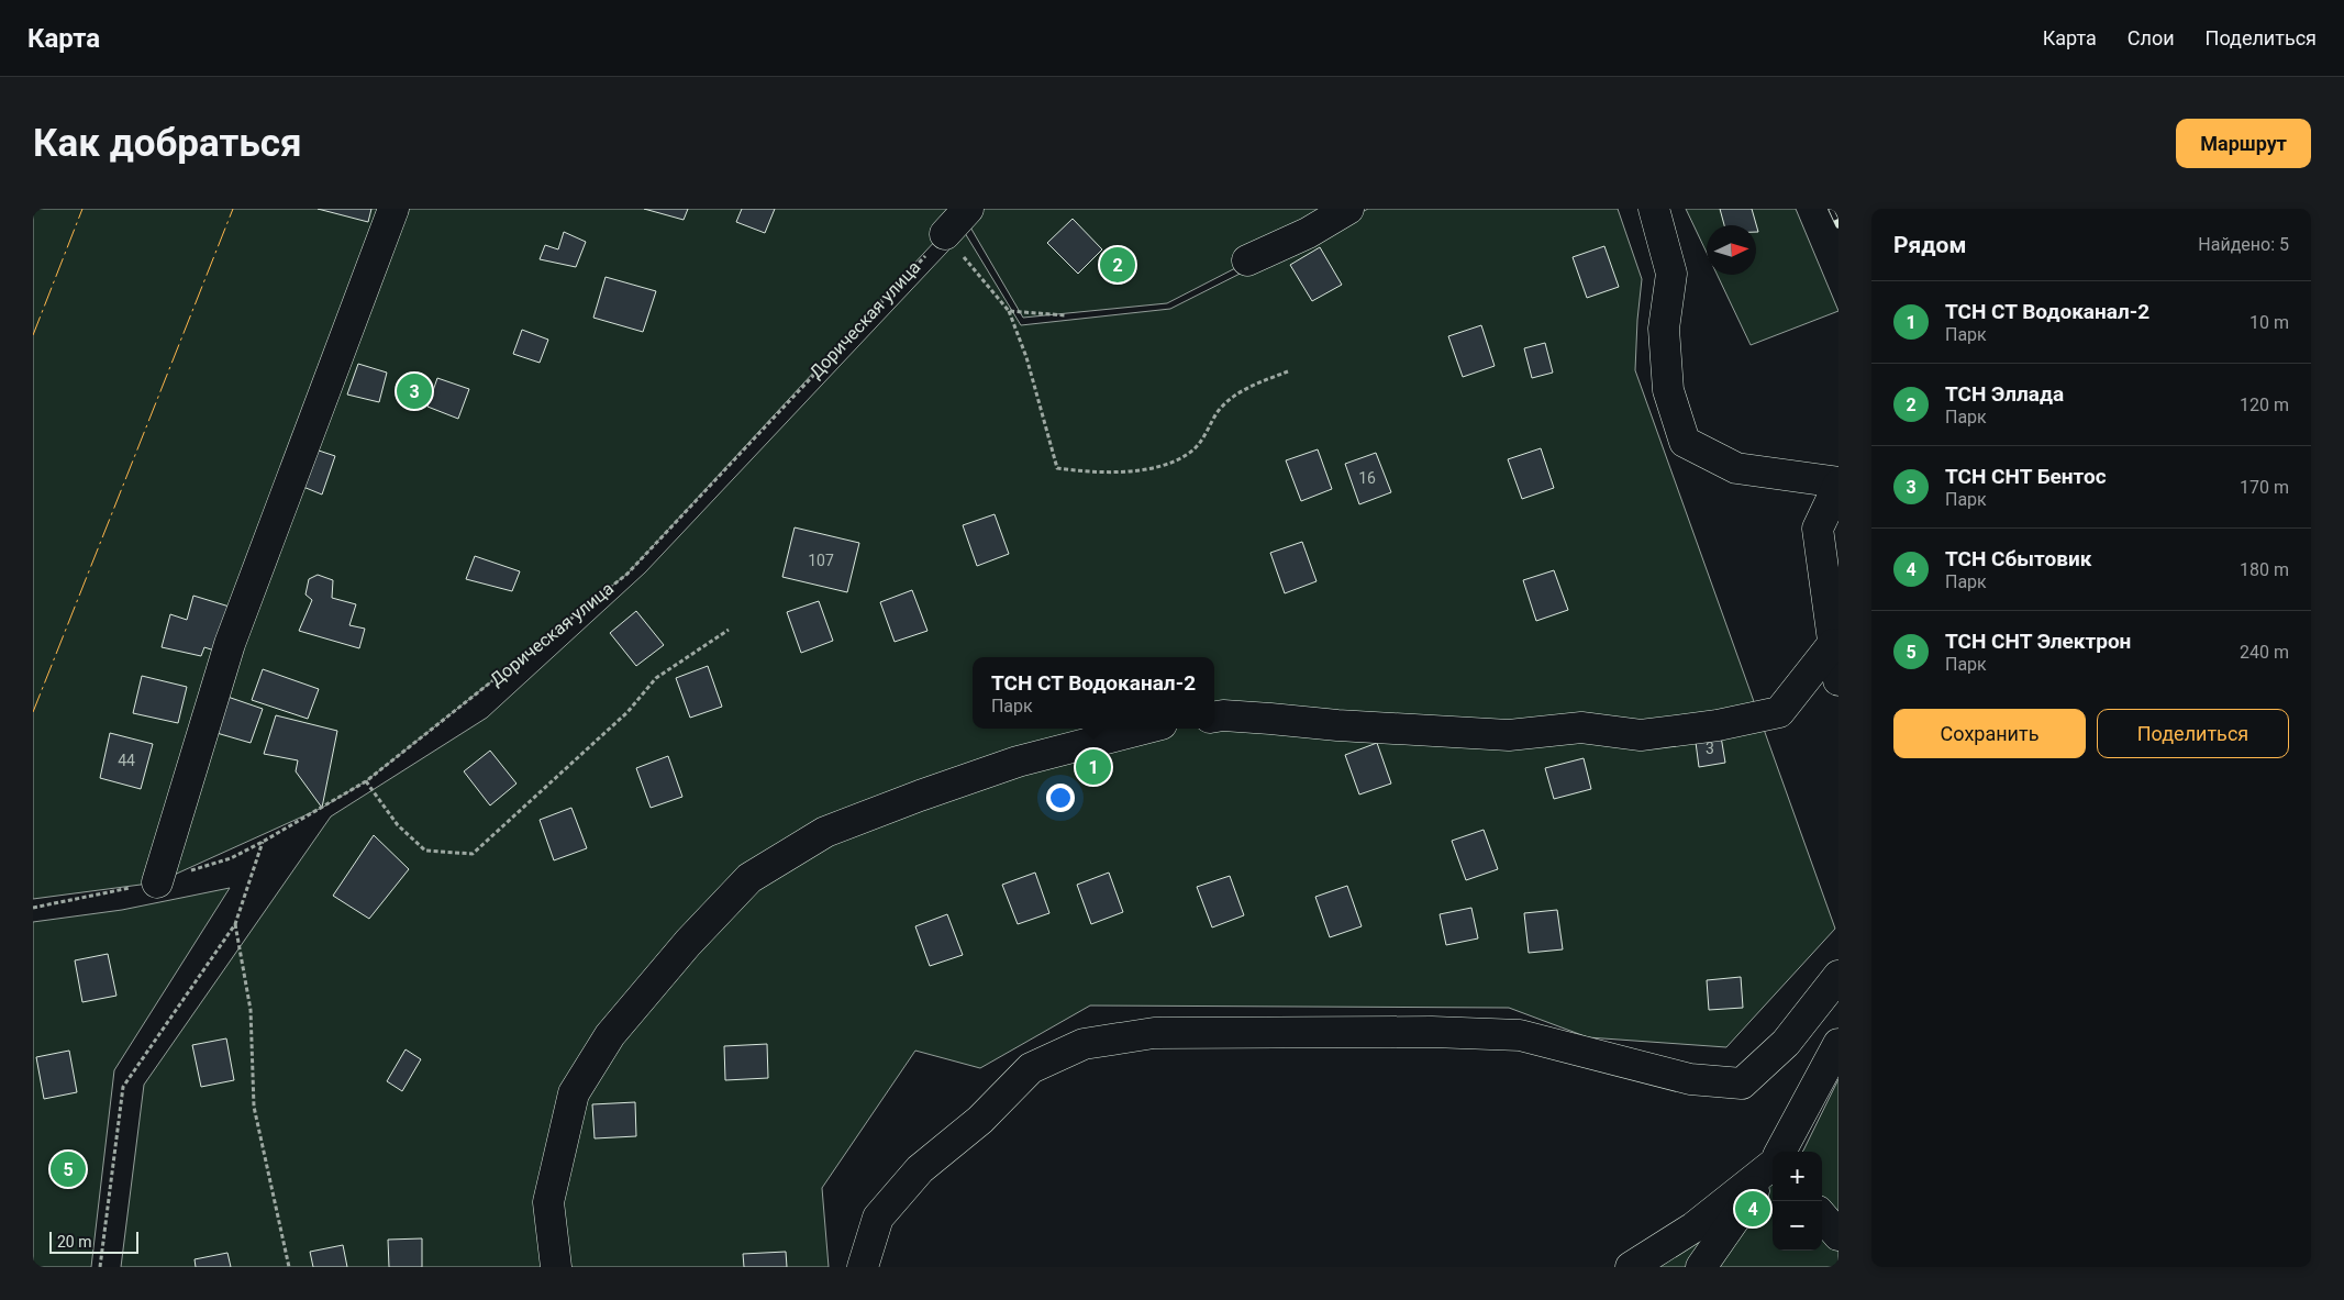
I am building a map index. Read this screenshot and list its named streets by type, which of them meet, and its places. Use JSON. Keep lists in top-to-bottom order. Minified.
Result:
{"streets":{"path":["Дорическая улица"]},"house_numbers":["16","107","3","44"],"scale_bar":"20 m","north":"right","page":{"header":"Карта","nav":["Карта","Слои","Поделиться"],"buttons":["Маршрут",["Сохранить","Поделиться"]],"title":"Как добраться","heading":["Рядом","Найдено: 5"],"pins":["2","3","1","5","4"],"list":[{"mark":"1","name":"ТСН СТ Водоканал-2","note":"Парк","value":"10 m"},{"mark":"2","name":"ТСН Эллада","note":"Парк","value":"120 m"},{"mark":"3","name":"ТСН СНТ Бентос","note":"Парк","value":"170 m"},{"mark":"4","name":"ТСН Сбытовик","note":"Парк","value":"180 m"},{"mark":"5","name":"ТСН СНТ Электрон","note":"Парк","value":"240 m"}],"popup":["ТСН СТ Водоканал-2","Парк"],"map_buttons":["+","−"],"scale":"20 m"}}
